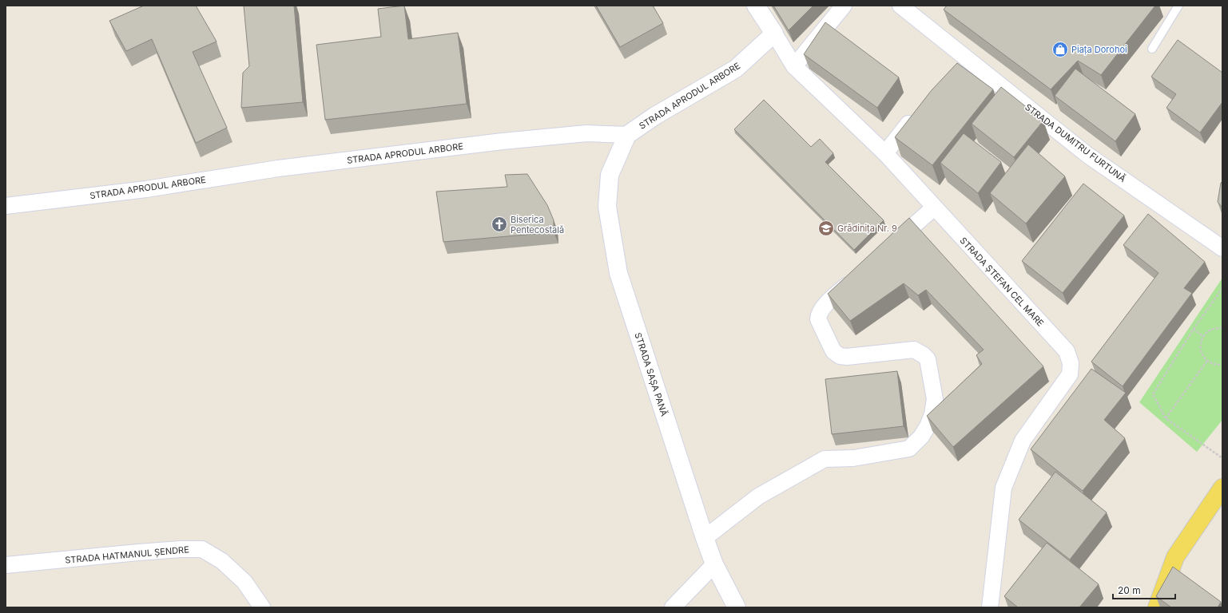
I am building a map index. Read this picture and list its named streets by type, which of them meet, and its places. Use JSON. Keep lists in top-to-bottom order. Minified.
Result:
{"streets":{"street":["STRADA APRODUL ARBORE","STRADA DUMITRU FURTUNĂ","STRADA ȘTEFAN CEL MARE","STRADA SAȘA PANĂ","STRADA HATMANUL ȘENDRE"]},"crossings":[["STRADA APRODUL ARBORE","STRADA ȘTEFAN CEL MARE"],["STRADA APRODUL ARBORE","STRADA SAȘA PANĂ"]],"places":{"shop":["Piața Dorohoi"],"church":["Biserica Pentecostală"],"school or university":["Grădinița Nr. 9"]},"scale_bar":"20 m"}
